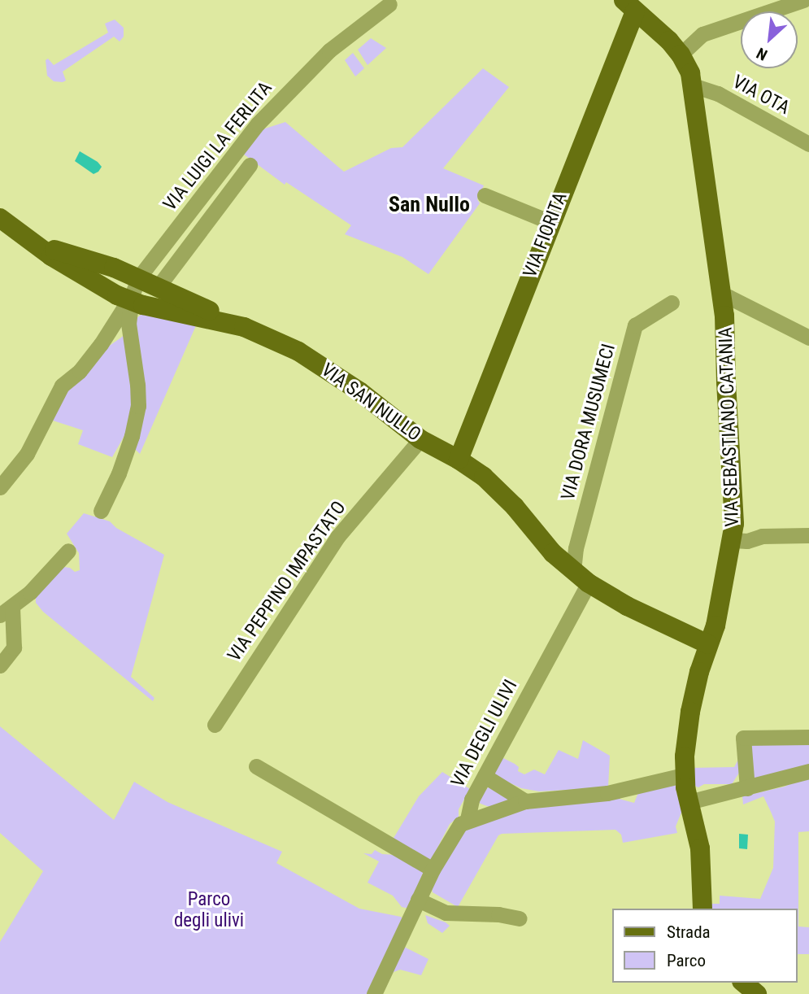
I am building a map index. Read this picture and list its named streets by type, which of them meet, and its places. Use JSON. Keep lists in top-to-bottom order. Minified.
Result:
{"streets":{"main road":["VIA FIORITA","VIA SAN NULLO","VIA SEBASTIANO CATANIA"],"street":["VIA OTA","VIA LUIGI LA FERLITA","VIA DORA MUSUMECI","VIA PEPPINO IMPASTATO","VIA DEGLI ULIVI"]},"crossings":[["VIA OTA","VIA SEBASTIANO CATANIA"],["VIA FIORITA","VIA SAN NULLO"],["VIA FIORITA","VIA SEBASTIANO CATANIA"],["VIA SAN NULLO","VIA DORA MUSUMECI"],["VIA SAN NULLO","VIA SEBASTIANO CATANIA"],["VIA SAN NULLO","VIA PEPPINO IMPASTATO"],["VIA SAN NULLO","VIA DEGLI ULIVI"],["VIA DORA MUSUMECI","VIA DEGLI ULIVI"]],"districts":["San Nullo"],"parks":["Parco degli ulivi"],"legend":["Strada","Parco"],"north":"bottom left"}
